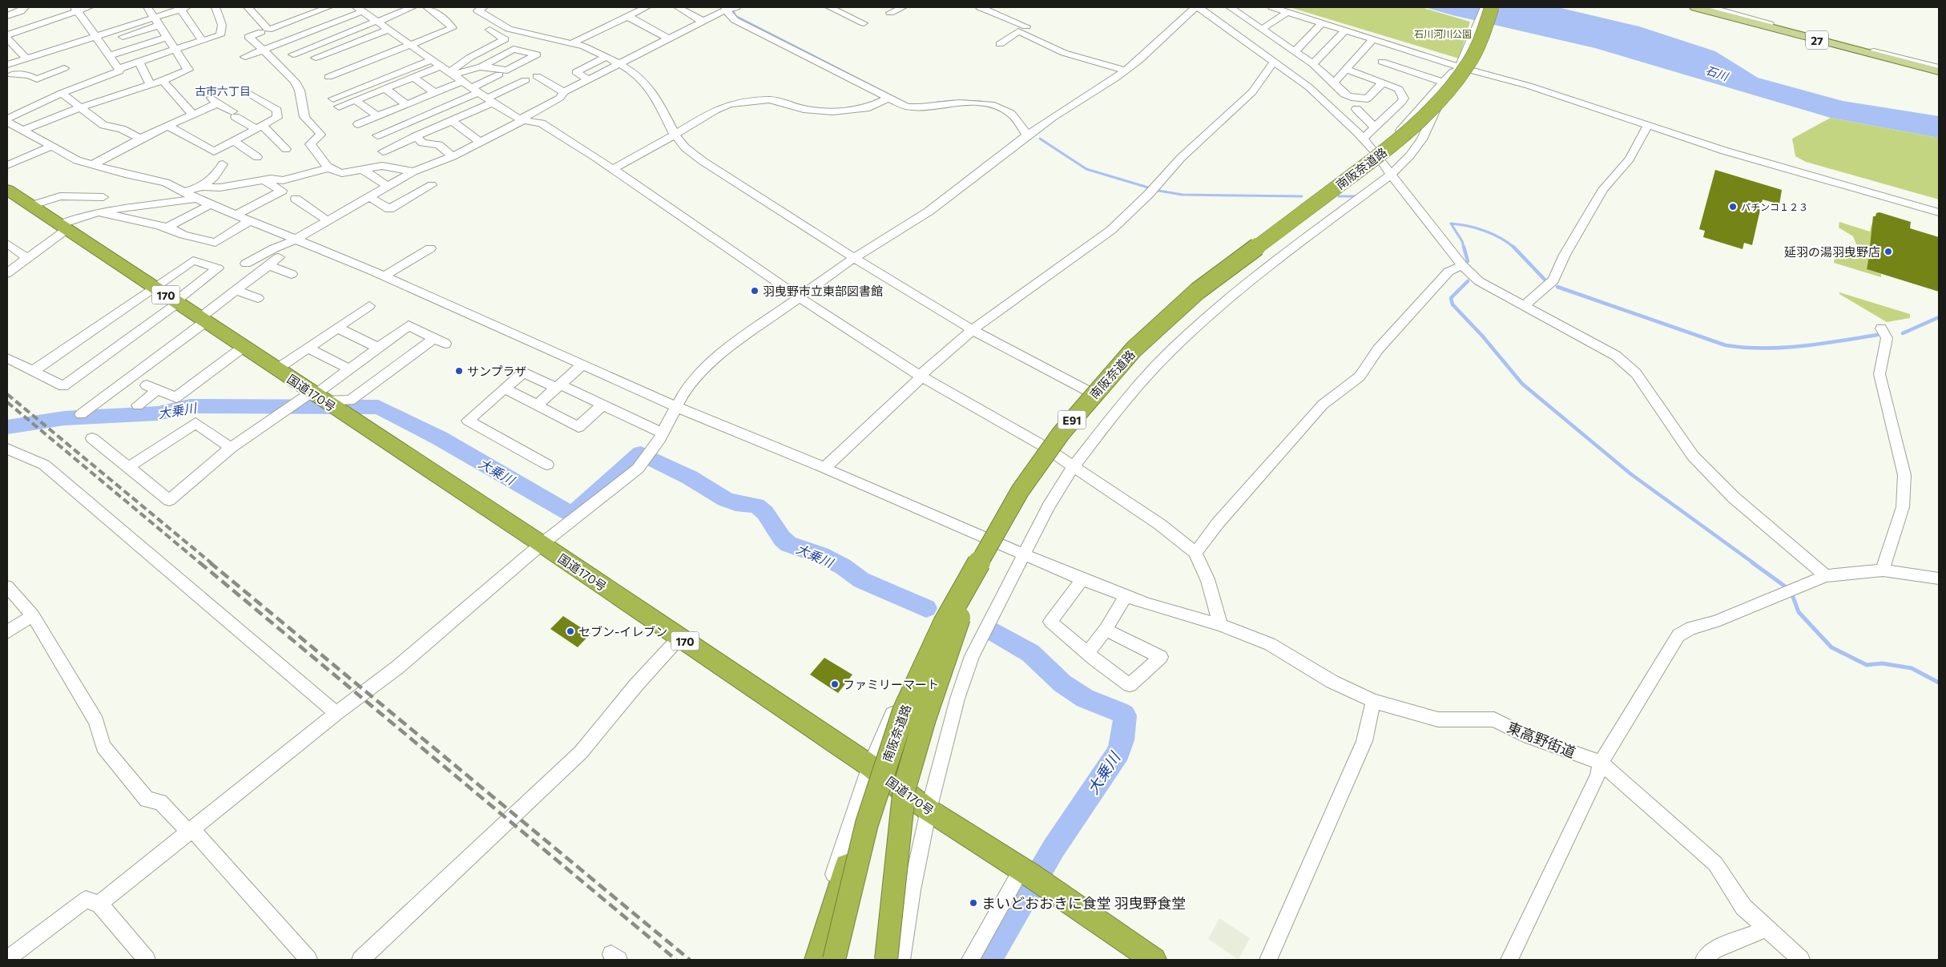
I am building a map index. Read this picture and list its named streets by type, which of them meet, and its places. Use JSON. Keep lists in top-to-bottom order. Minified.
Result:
{"streets":{"highway":["南阪奈道路","170","国道170号","E91"],"main road":["27"],"street":["東高野街道"]},"districts":["古市六丁目"],"water":["石川","大乗川"],"parks":["石川河川公園"],"places":["パチンコ１２３","延羽の湯羽曳野店","羽曳野市立東部図書館","サンプラザ","セブン-イレブン","ファミリーマート","まいどおおきに食堂 羽曳野食堂"]}
